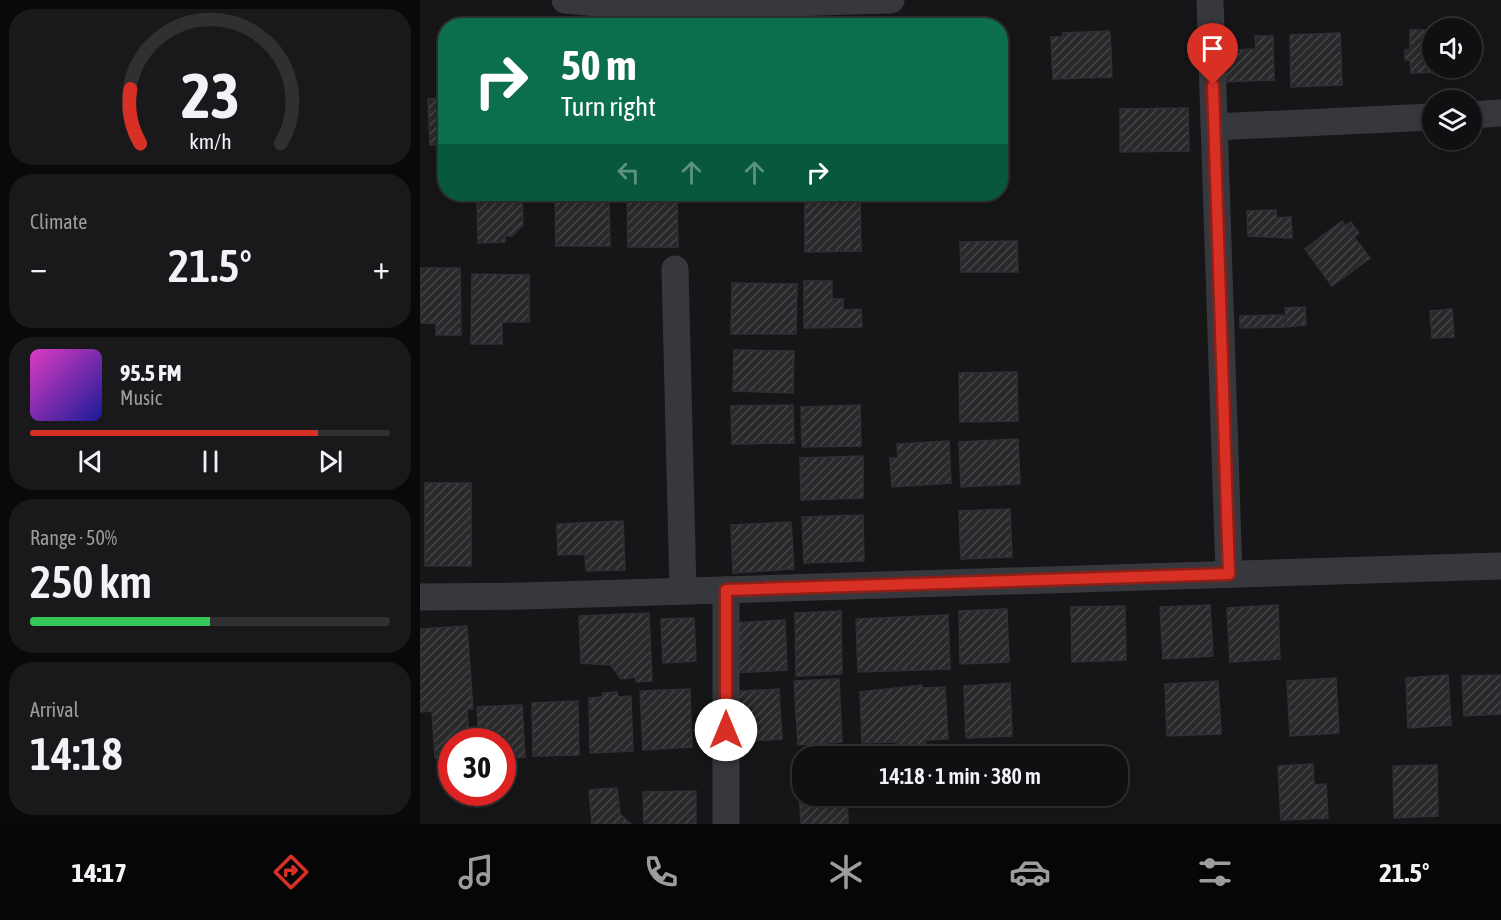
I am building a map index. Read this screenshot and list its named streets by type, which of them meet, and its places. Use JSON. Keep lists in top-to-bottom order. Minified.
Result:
{"page":{"turn":["50 m","Turn right"],"tile":["Climate",["Range · 50%","250 km"],["Arrival","14:18"]],"heat":["−","21.5°","+"],"song":["95.5 FM","Music"],"limit":"30","trip":"14:18 · 1 min · 380 m","tabs":["14:17","21.5°"],"gauge":["23","km/h"]}}
